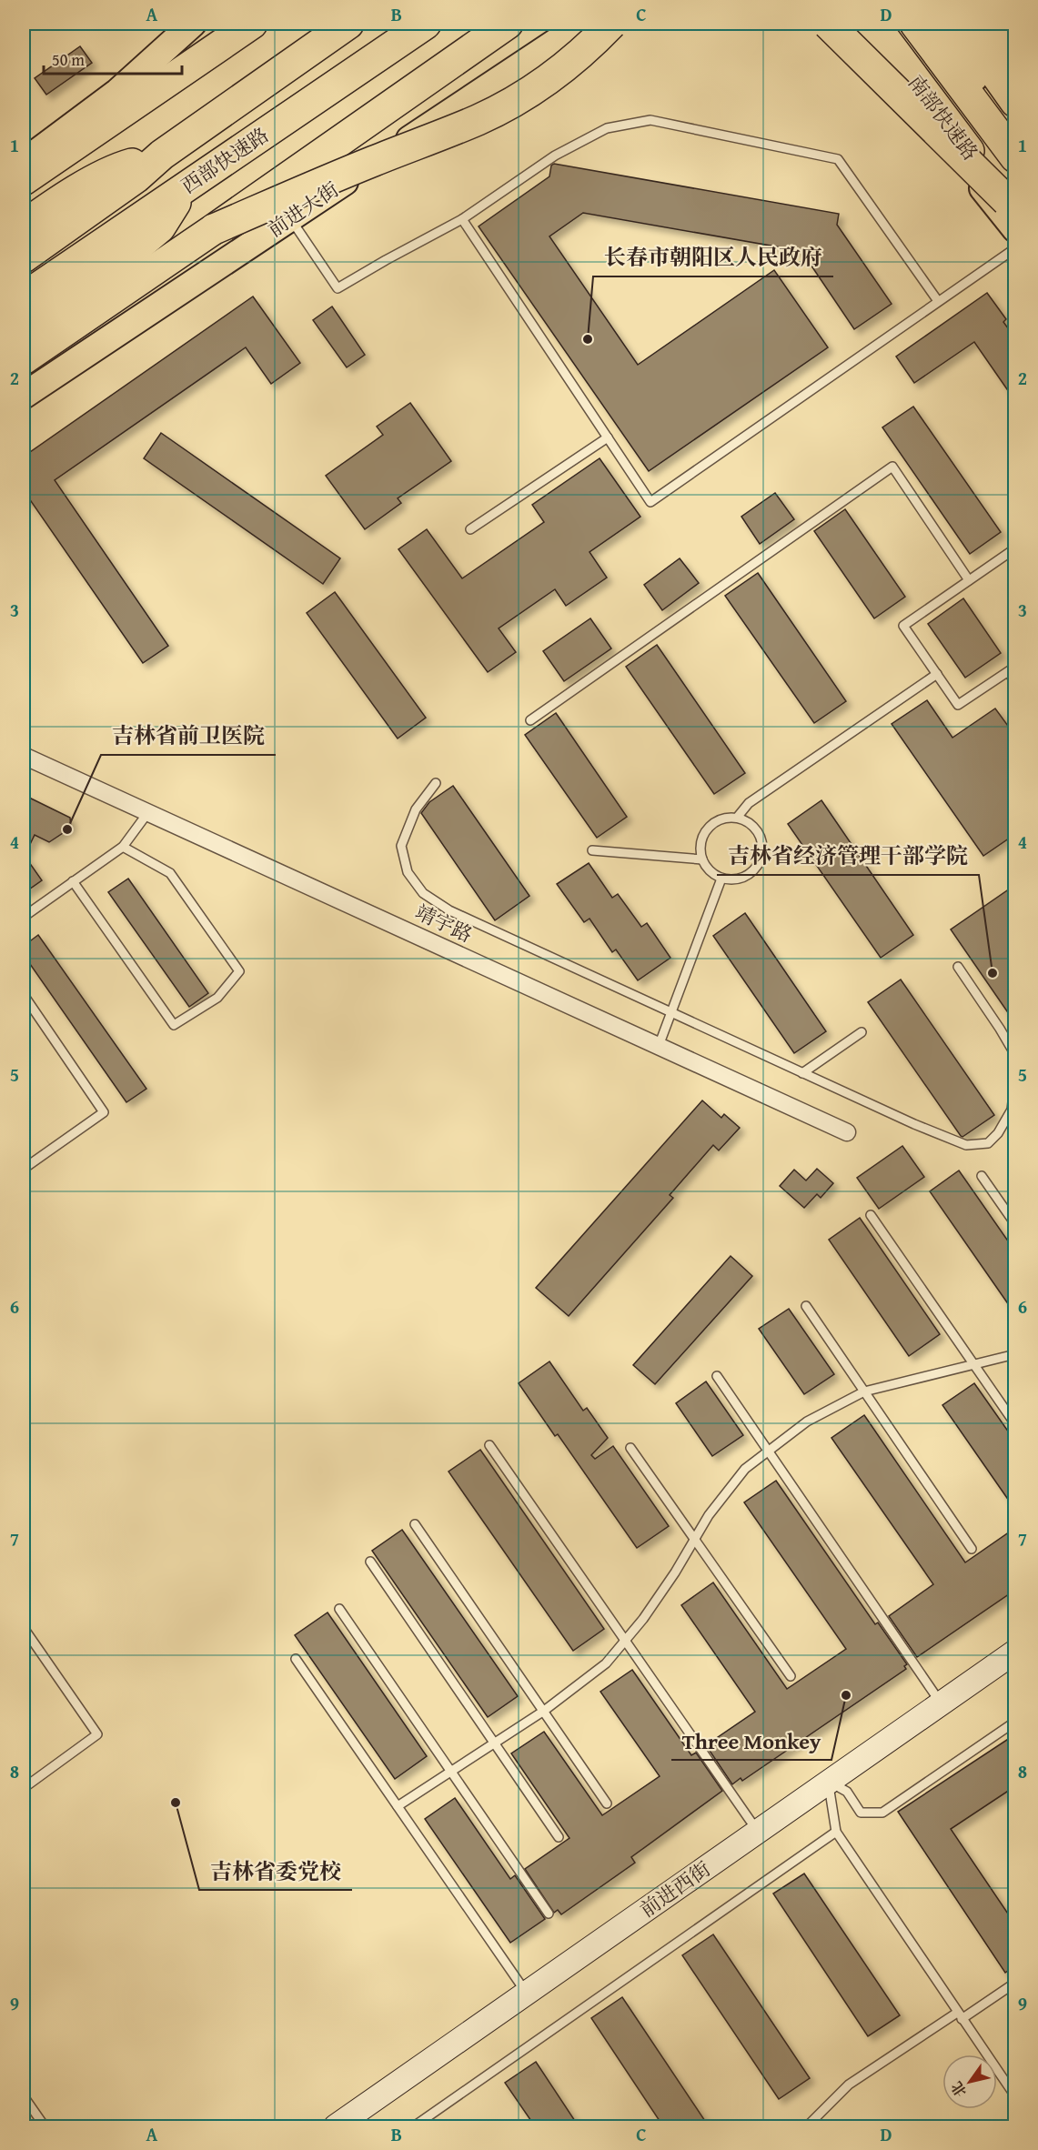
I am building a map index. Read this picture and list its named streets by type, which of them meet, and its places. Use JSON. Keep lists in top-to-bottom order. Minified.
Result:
{"streets":{"highway":["南部快速路","西部快速路"],"main road":["前进大街"],"street":["靖宇路","前进西街"]},"places":["长春市朝阳区人民政府","吉林省前卫医院","吉林省经济管理干部学院","Three Monkey","吉林省委党校"],"scale_bar":"50 m","north":"bottom left","grid":{"columns":["A","B","C","D"],"rows":["1","2","3","4","5","6","7","8","9"]}}
